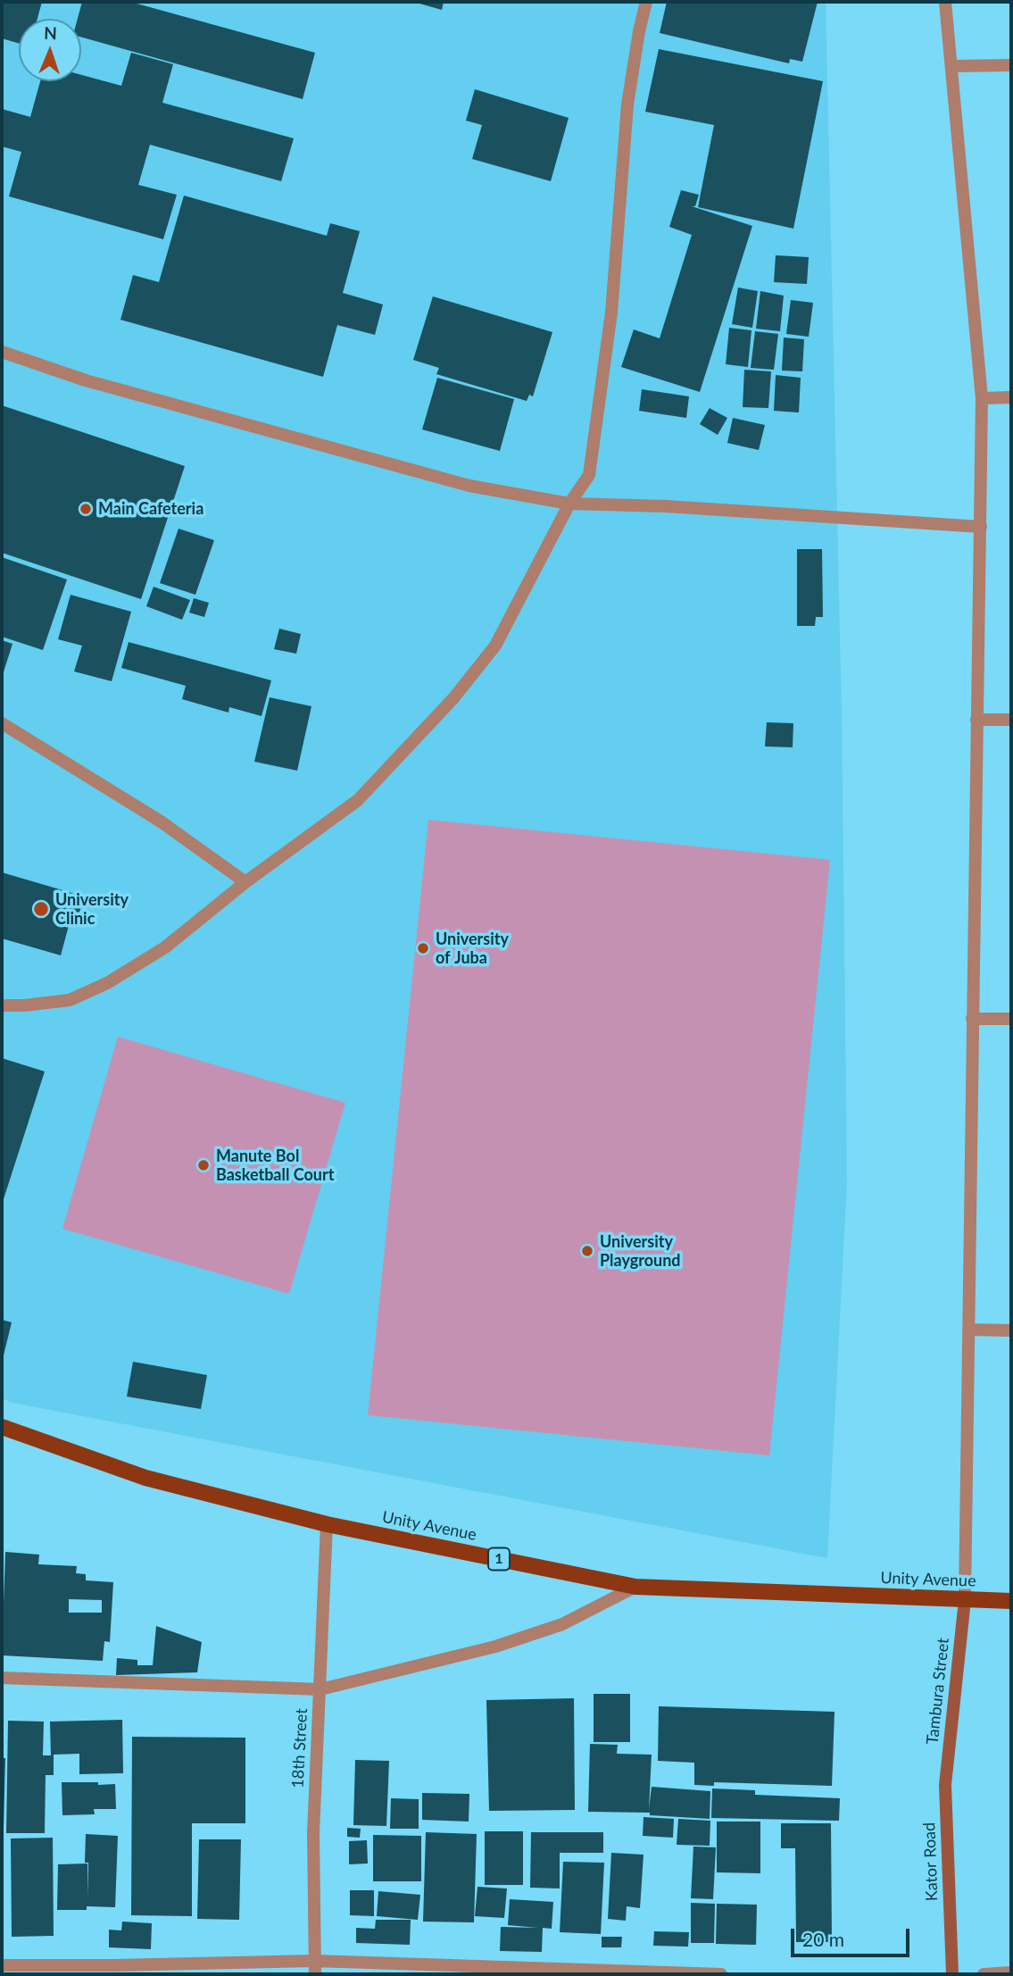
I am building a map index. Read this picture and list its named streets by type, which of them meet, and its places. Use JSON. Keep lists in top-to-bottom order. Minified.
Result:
{"streets":{"main road":["Unity Avenue","1","Tambura Street","Kator Road"],"street":["18th Street"]},"crossings":[["Unity Avenue","Tambura Street"],["Unity Avenue","18th Street"],["Tambura Street","Kator Road"]],"places":["Main Cafeteria","University Clinic","University of Juba","Manute Bol Basketball Court","University Playground"],"scale_bar":"20 m","north":"top"}
